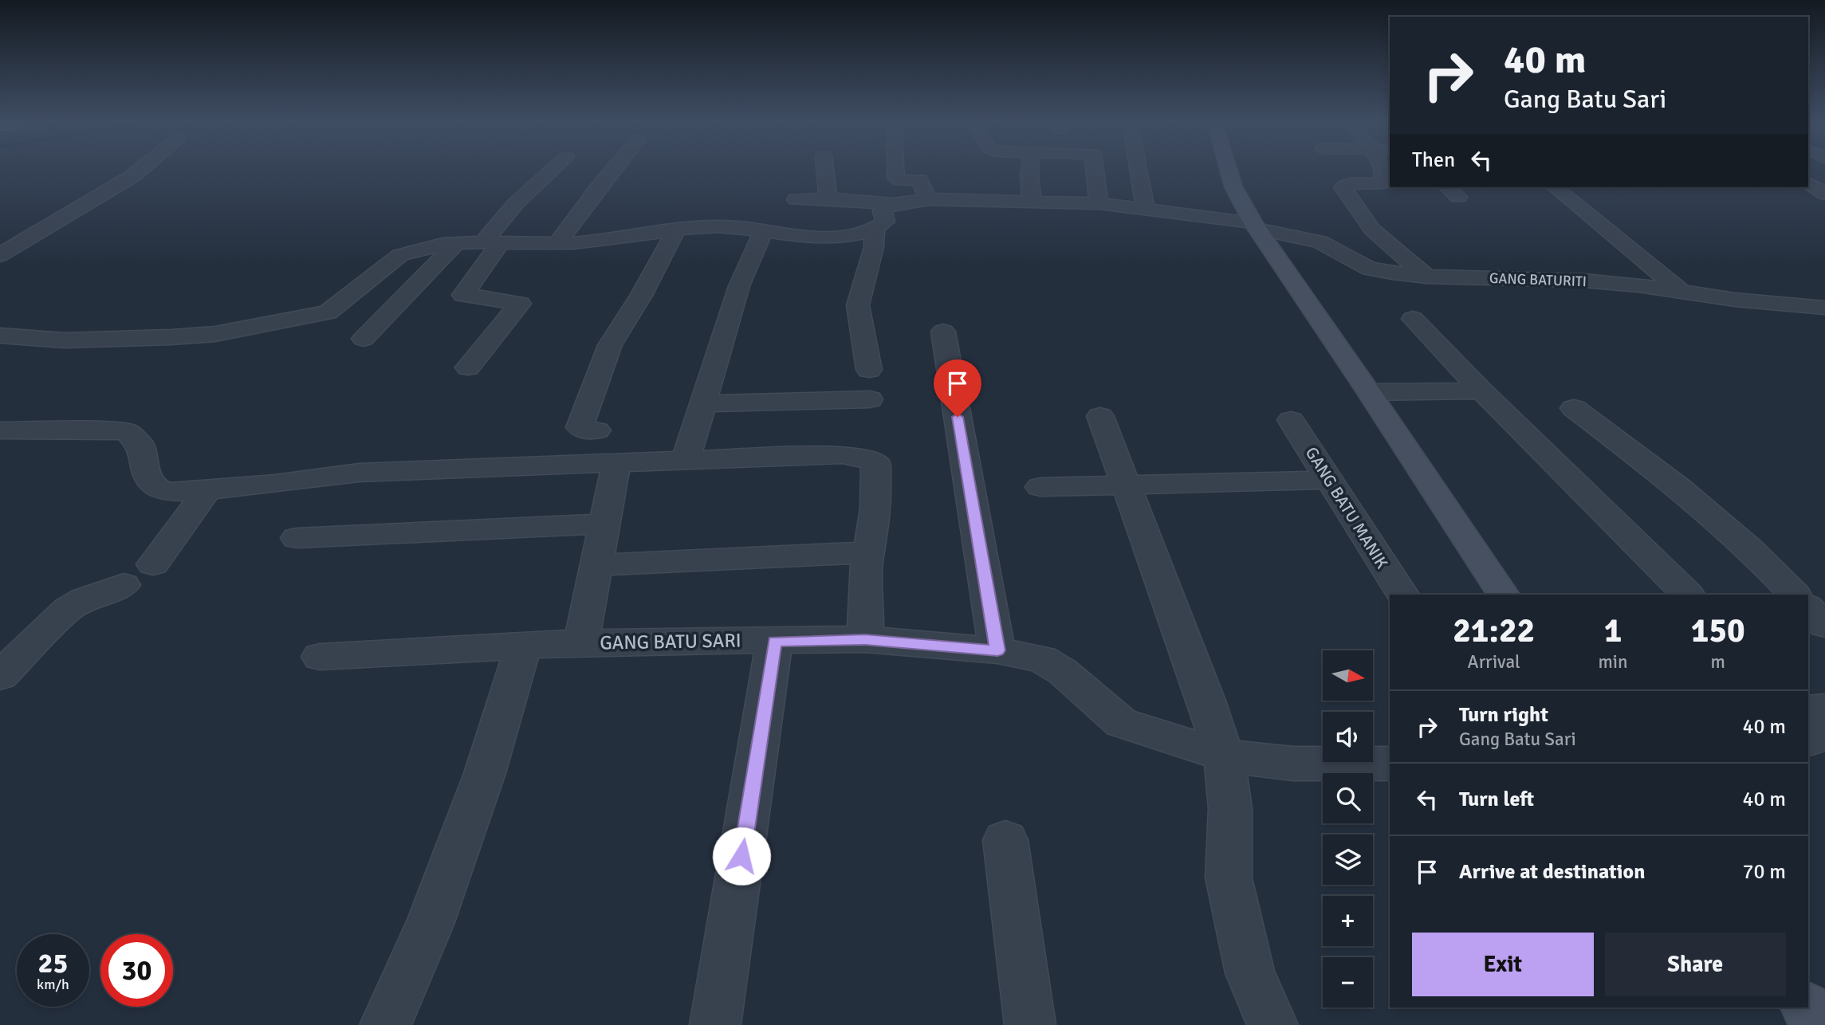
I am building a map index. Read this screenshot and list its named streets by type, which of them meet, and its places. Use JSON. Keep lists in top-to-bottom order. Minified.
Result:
{"streets":{"street":["GANG BATURITI","GANG BATU MANIK","GANG BATU SARI"]},"north":"right","page":{"turn":["40 m","Gang Batu Sari"],"then":"Then","eta":["21:22","Arrival","1","min","150","m"],"map_buttons":["+","−"],"list":[{"name":"Turn right","note":"Gang Batu Sari","value":"40 m"},{"name":"Turn left","value":"40 m"},{"name":"Arrive at destination","value":"70 m"}],"buttons":["Exit","Share"],"speed":"25 km/h","limit":"30"}}
